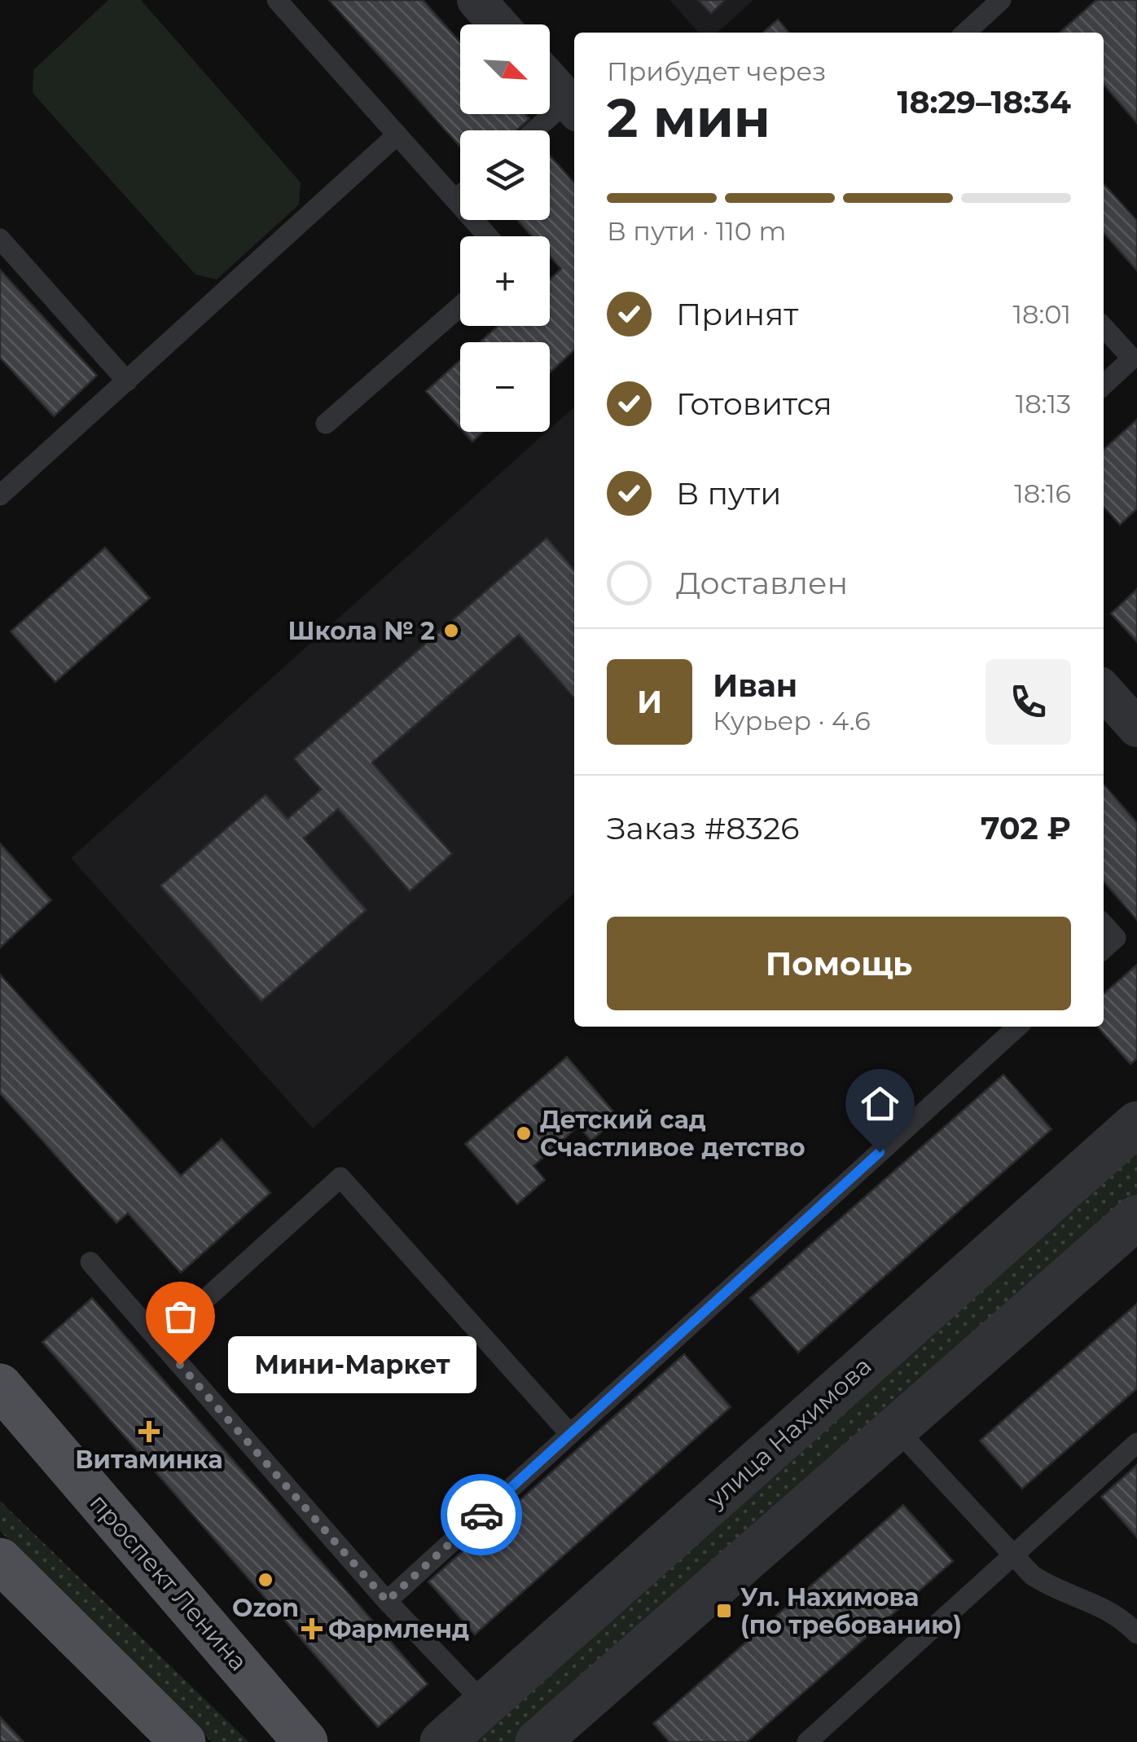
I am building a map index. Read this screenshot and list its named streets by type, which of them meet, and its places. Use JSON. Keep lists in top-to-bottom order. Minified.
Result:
{"streets":{"main road":["проспект Ленина"],"street":["улица Нахимова"]},"places":{"other":["Школа № 2","Детский сад Счастливое детство","Мини-Маркет","Ozon"],"health":["Витаминка","Фармленд"],"transit":["Ул. Нахимова (по требованию)"]},"north":"bottom right","page":{"map_buttons":["+","−"],"heading":["2 мин","Прибудет через","18:29–18:34"],"panel":["Иван","Курьер · 4.6","Заказ #8326","702 ₽"],"bar":"В пути · 110 m","list":[["Принят","18:01"],["Готовится","18:13"],["В пути","18:16"],"Доставлен"],"round":"И","buttons":"Помощь","bubble":"Мини-Маркет"}}
